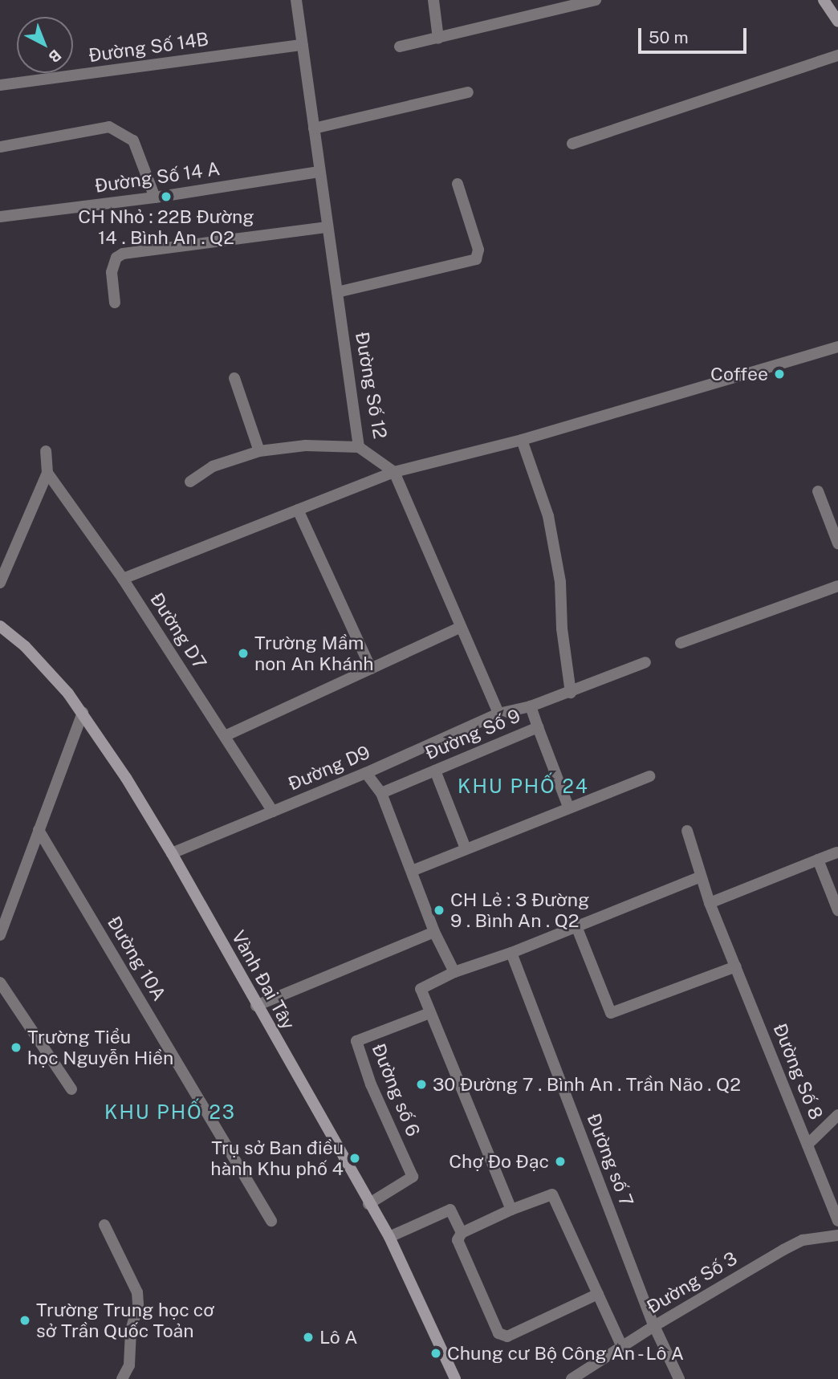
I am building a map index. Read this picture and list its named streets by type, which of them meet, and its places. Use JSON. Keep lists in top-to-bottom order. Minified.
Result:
{"streets":{"street":["Đường Số 14B","Đường Số 14 A","Đường Số 12","Đường D7","Đường Số 9","Đường D9","Đường 10A","Vành Đai Tây","Đường Số 8","Đường số 6","Đường số 7","Đường Số 3"]},"crossings":[["Đường Số 14B","Đường Số 12"],["Đường Số 14 A","Đường Số 12"],["Đường D7","Đường D9"],["Đường Số 9","Đường D9"],["Đường D9","Vành Đai Tây"],["Vành Đai Tây","Đường số 6"],["Đường số 7","Đường Số 3"]],"districts":["KHU PHỐ 24","KHU PHỐ 23"],"places":["CH Nhỏ : 22B Đường 14 . Bình An . Q2","Coffee","Trường Mầm non An Khánh","CH Lẻ : 3 Đường 9 . Bình An . Q2","Trường Tiểu học Nguyễn Hiền","30 Đường 7 . Bình An . Trần Não . Q2","Trụ sở Ban điều hành Khu phố 4","Chợ Đo Đạc","Trường Trung học cơ sở Trần Quốc Toản","Lô A","Chung cư Bộ Công An - Lô A"],"scale_bar":"50 m","north":"bottom right"}
